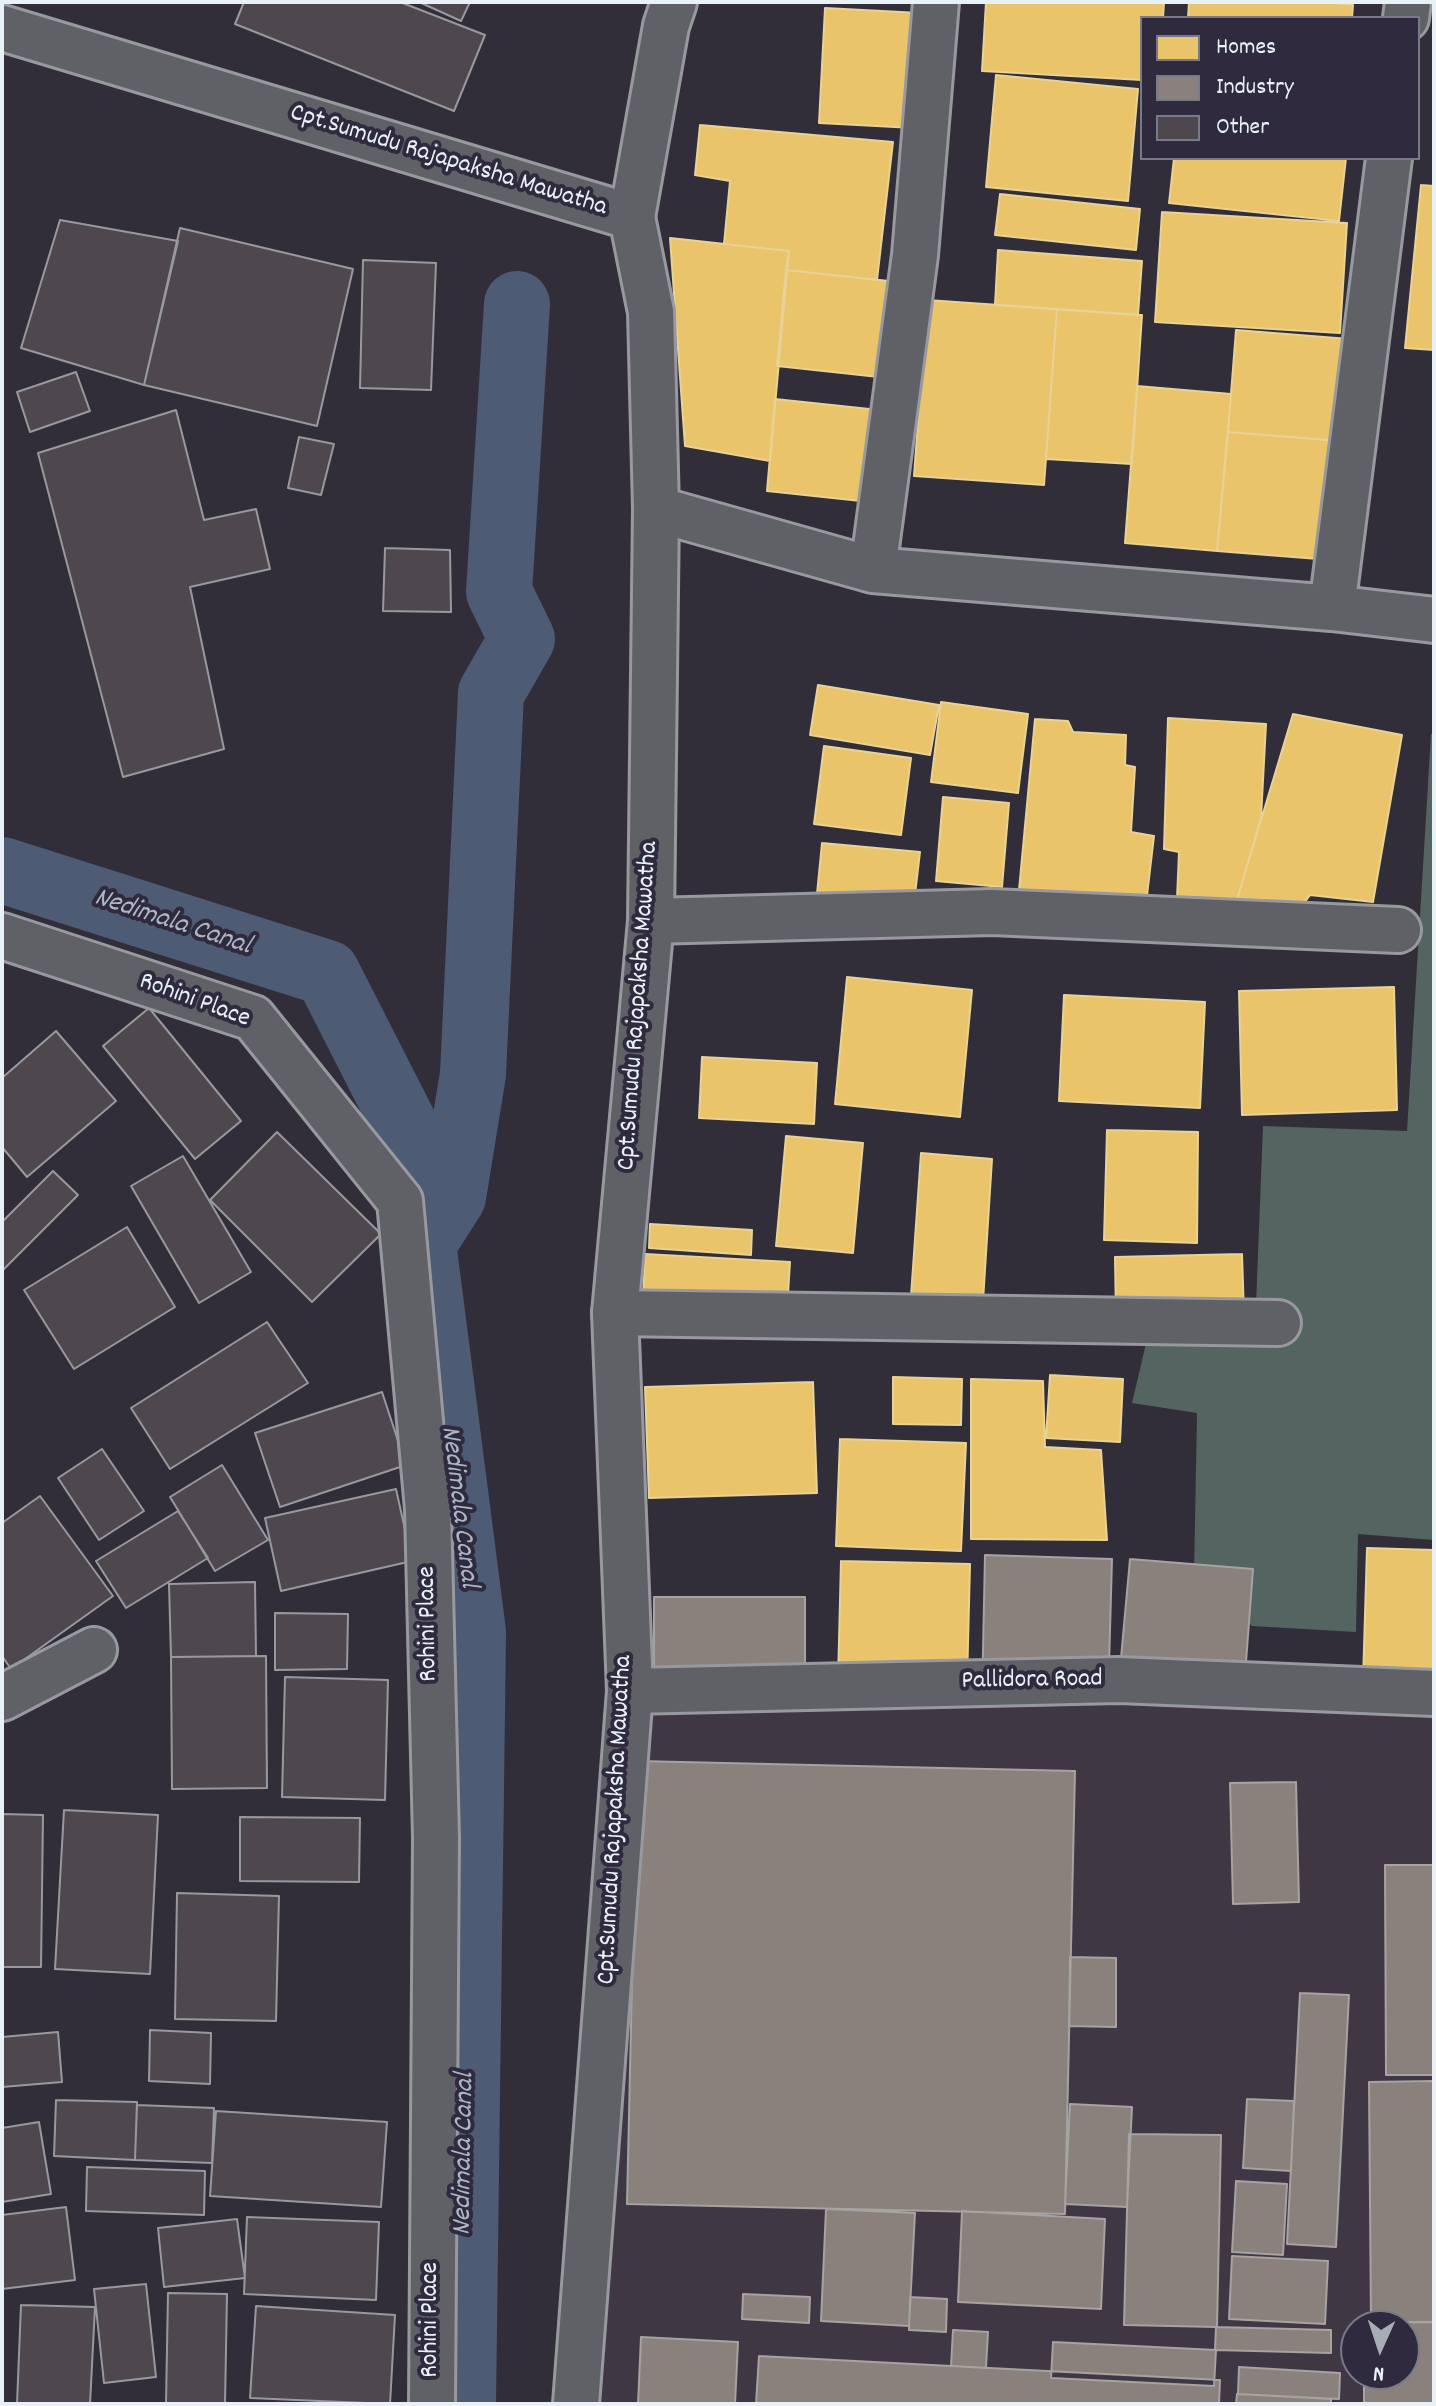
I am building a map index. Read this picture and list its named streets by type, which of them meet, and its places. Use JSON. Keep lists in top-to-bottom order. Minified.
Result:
{"streets":{"street":["Cpt.Sumudu Rajapaksha Mawatha","Rohini Place","Pallidora Road"]},"crossings":[["Cpt.Sumudu Rajapaksha Mawatha","Pallidora Road"]],"water":["Nedimala Canal"],"legend":["Homes","Industry","Other"],"north":"bottom"}
